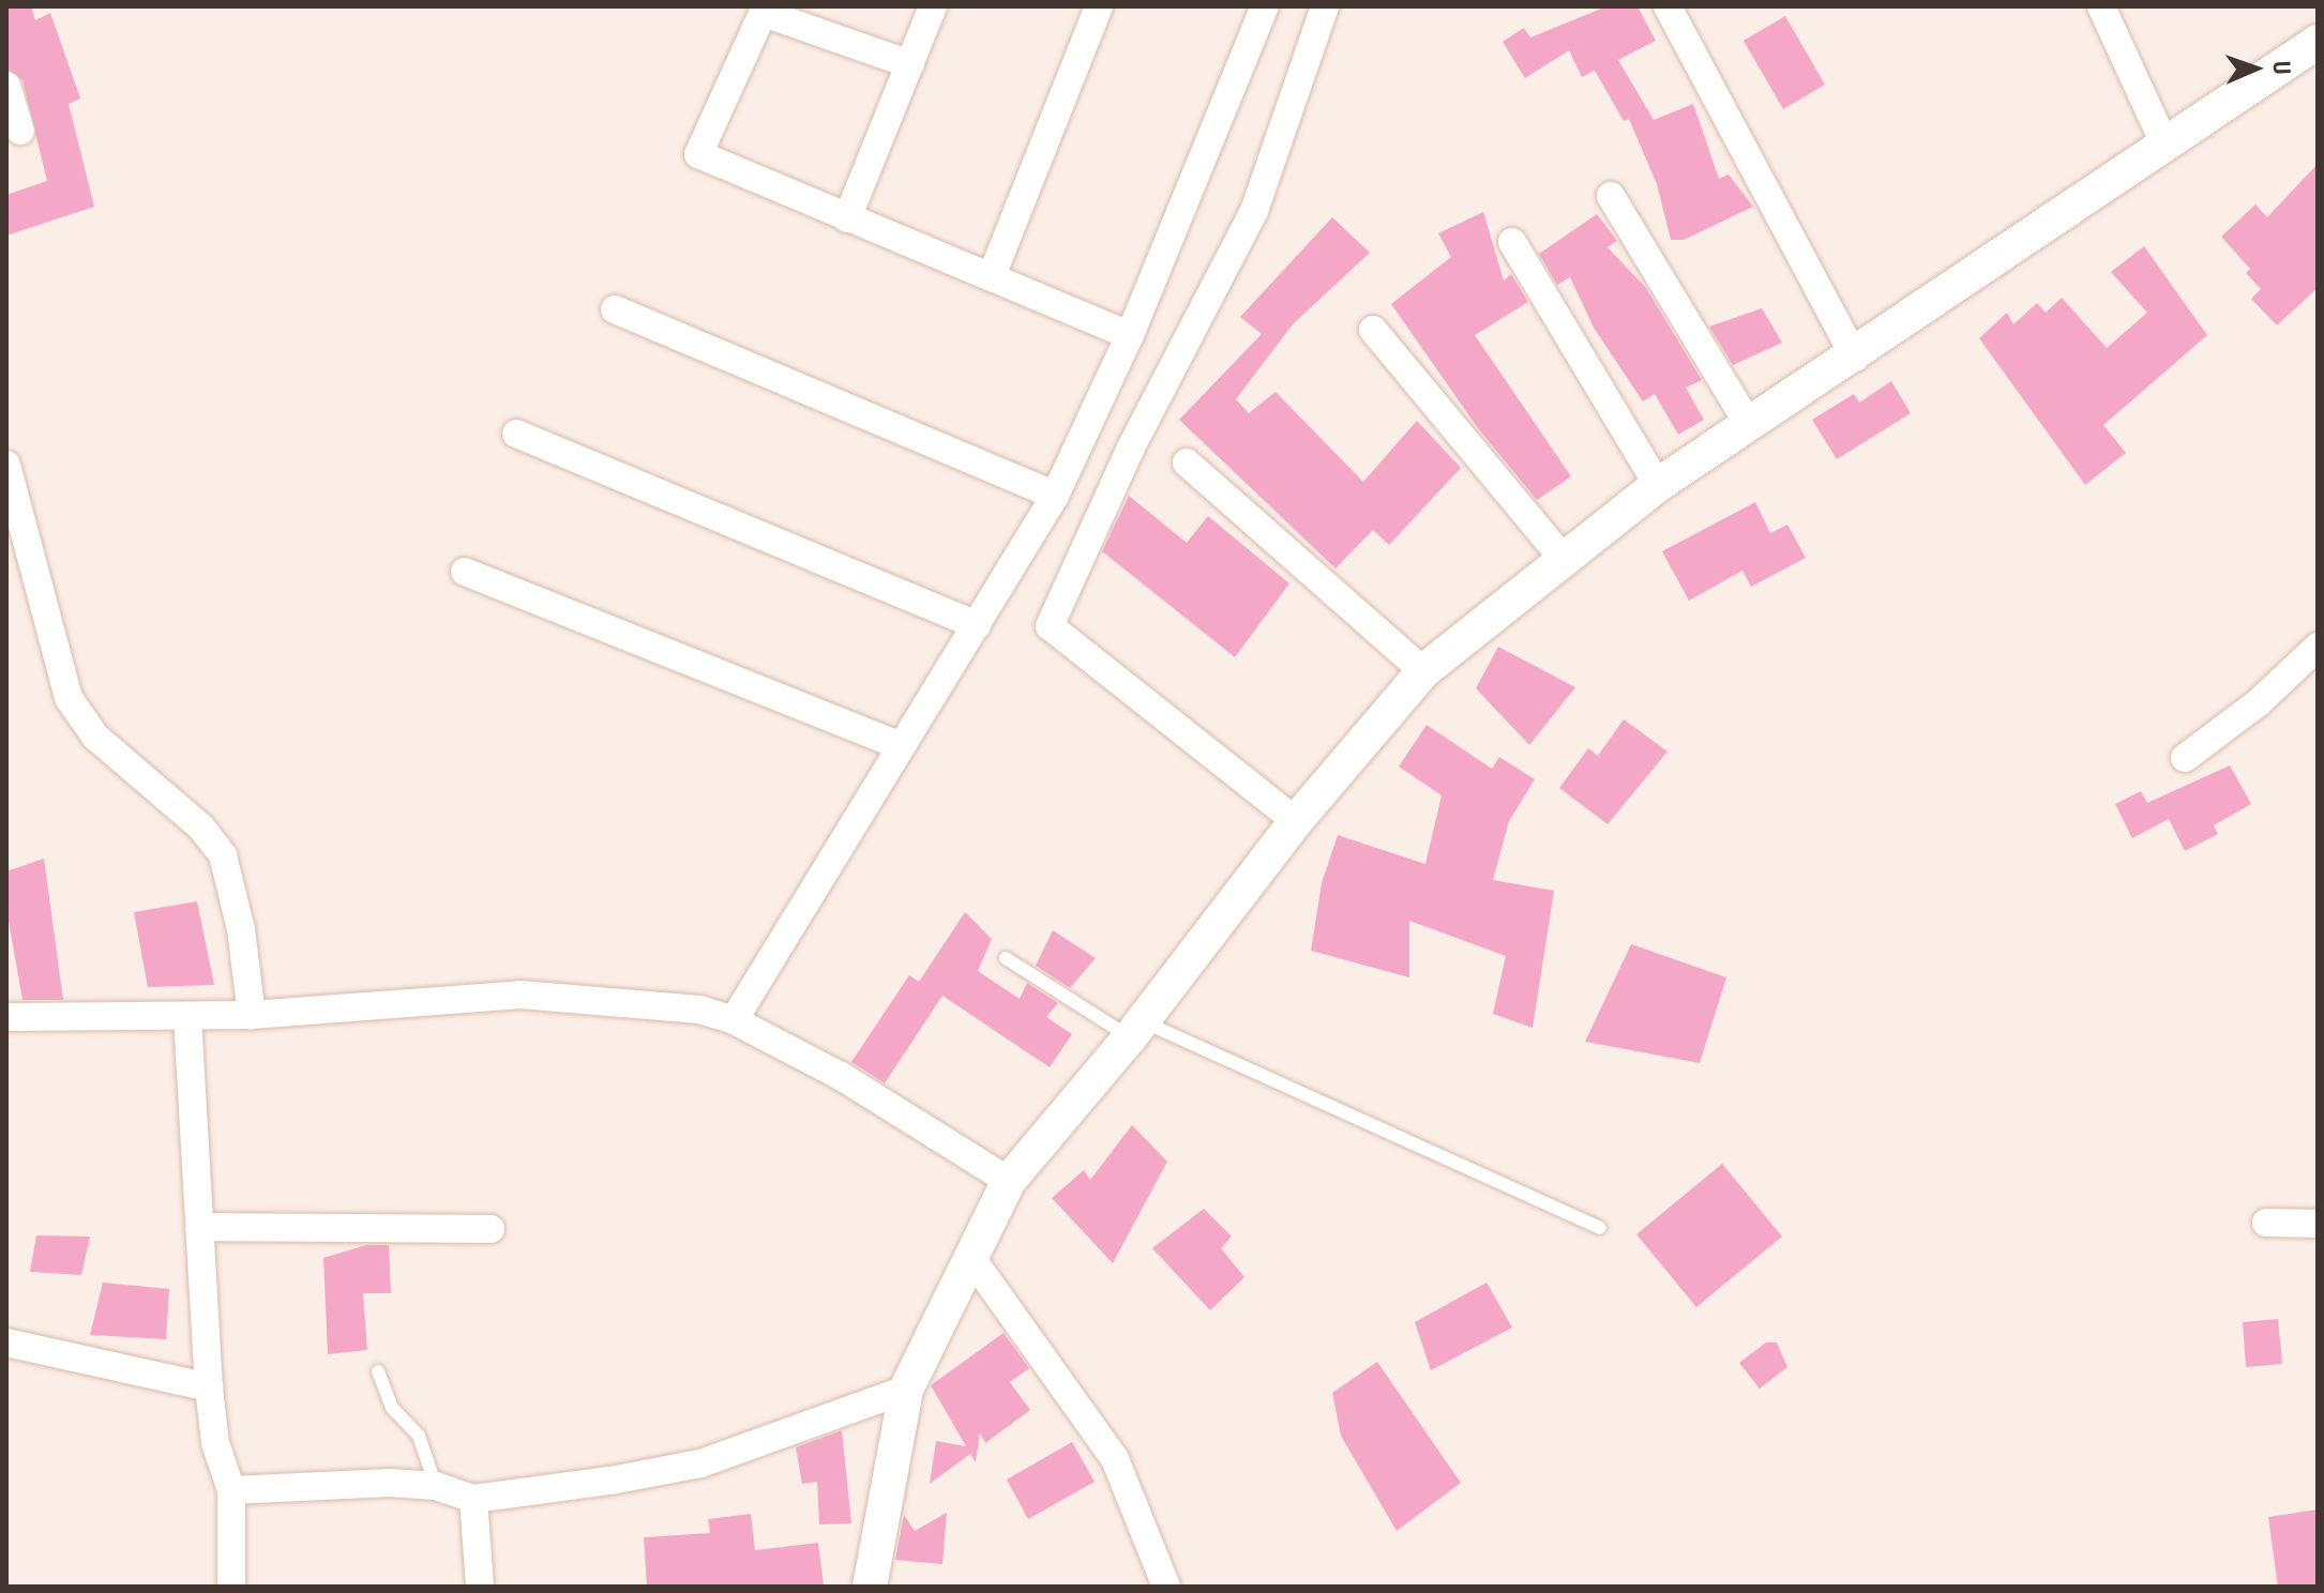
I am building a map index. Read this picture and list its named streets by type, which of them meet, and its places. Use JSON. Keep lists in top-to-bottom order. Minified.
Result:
{"north":"right"}
